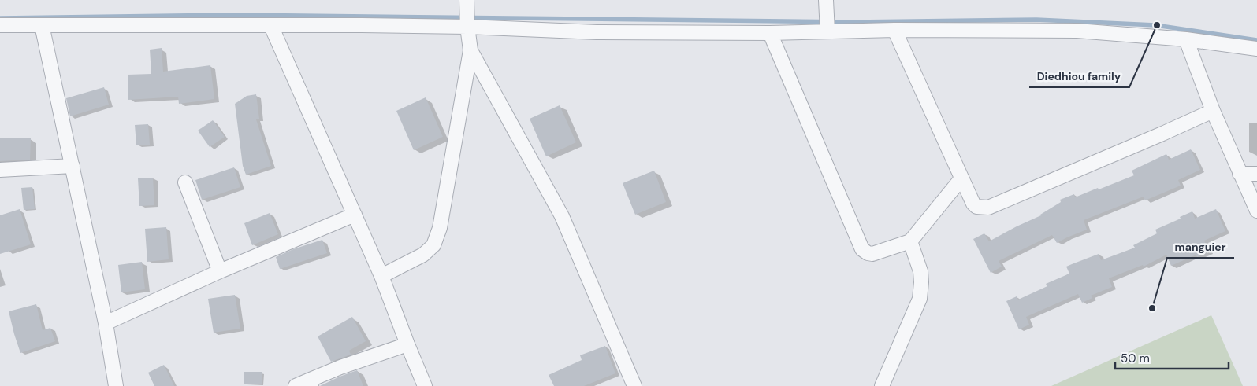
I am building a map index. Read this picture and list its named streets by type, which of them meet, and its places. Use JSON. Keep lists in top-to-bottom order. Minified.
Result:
{"places":["Diedhiou family","manguier"],"scale_bar":"50 m"}
